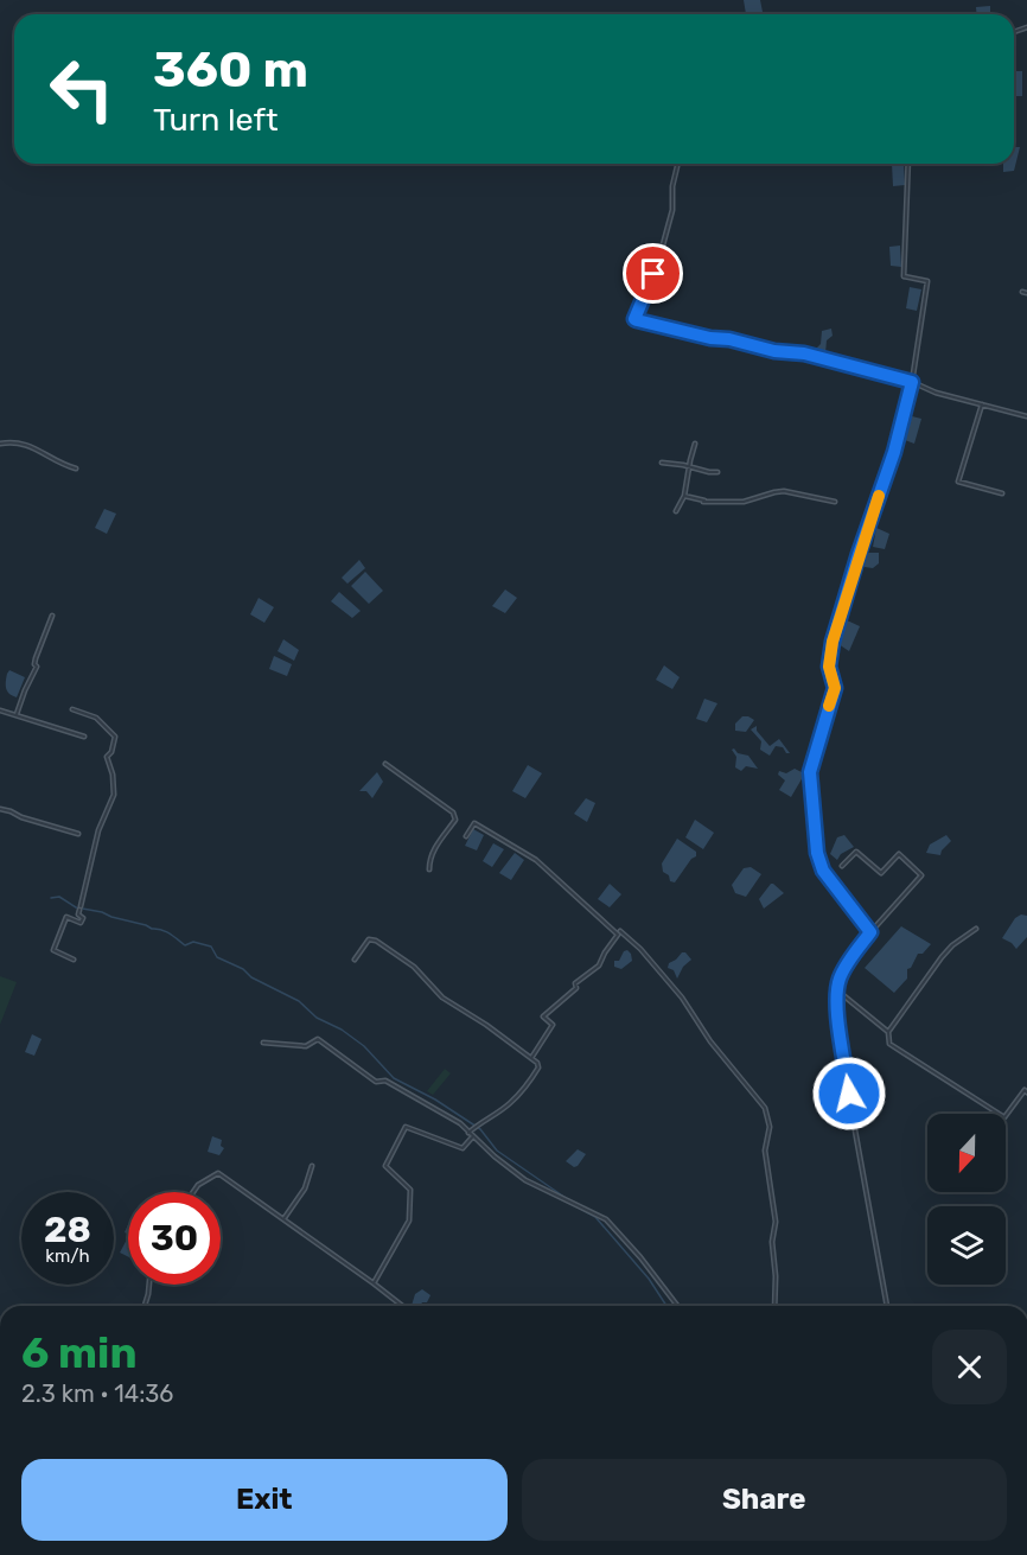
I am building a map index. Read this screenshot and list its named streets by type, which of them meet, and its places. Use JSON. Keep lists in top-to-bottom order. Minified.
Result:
{"north":"bottom","page":{"turn":["360 m","Turn left"],"speed":"28 km/h","limit":"30","heading":["6 min","2.3 km · 14:36"],"buttons":["Exit","Share"]}}
